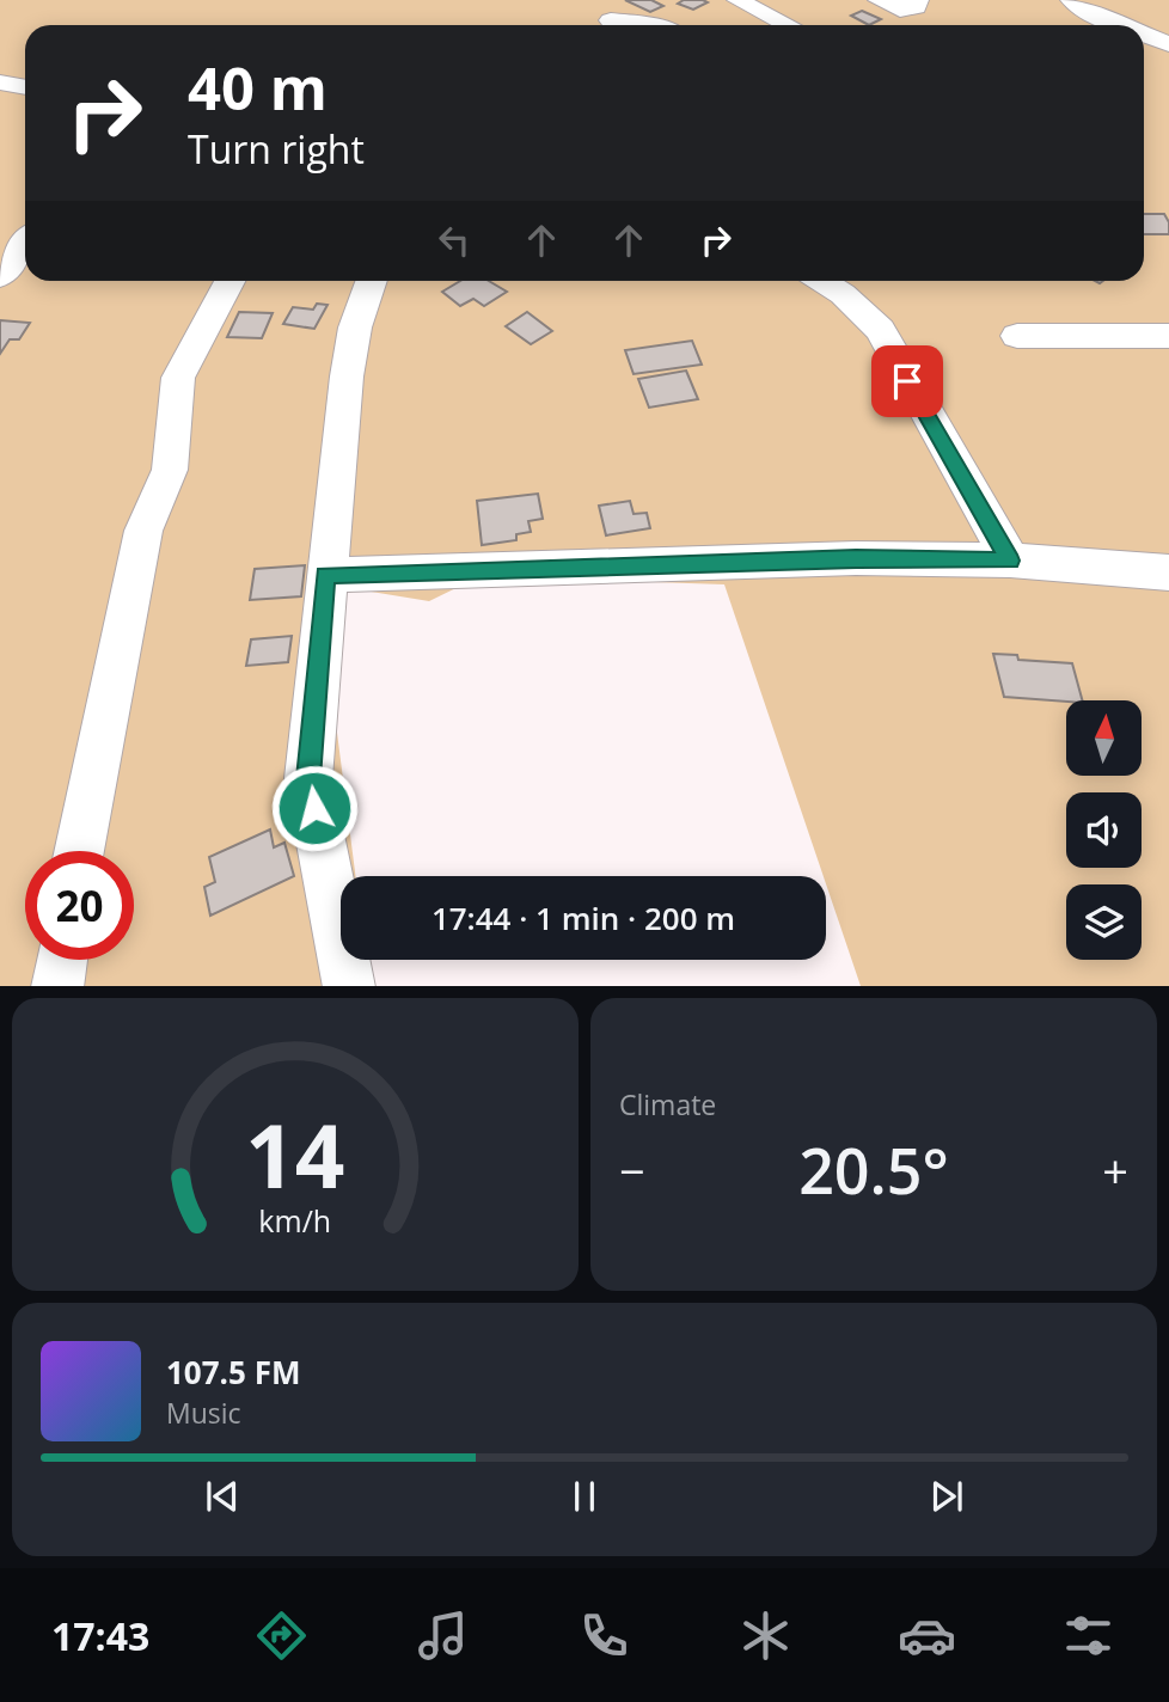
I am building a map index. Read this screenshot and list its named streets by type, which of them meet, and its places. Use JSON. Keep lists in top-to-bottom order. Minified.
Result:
{"north":"top","page":{"turn":["40 m","Turn right"],"limit":"20","trip":"17:44 · 1 min · 200 m","tile":"Climate","heat":["−","20.5°","+"],"song":["107.5 FM","Music"],"tabs":"17:43","gauge":["14","km/h"]}}
